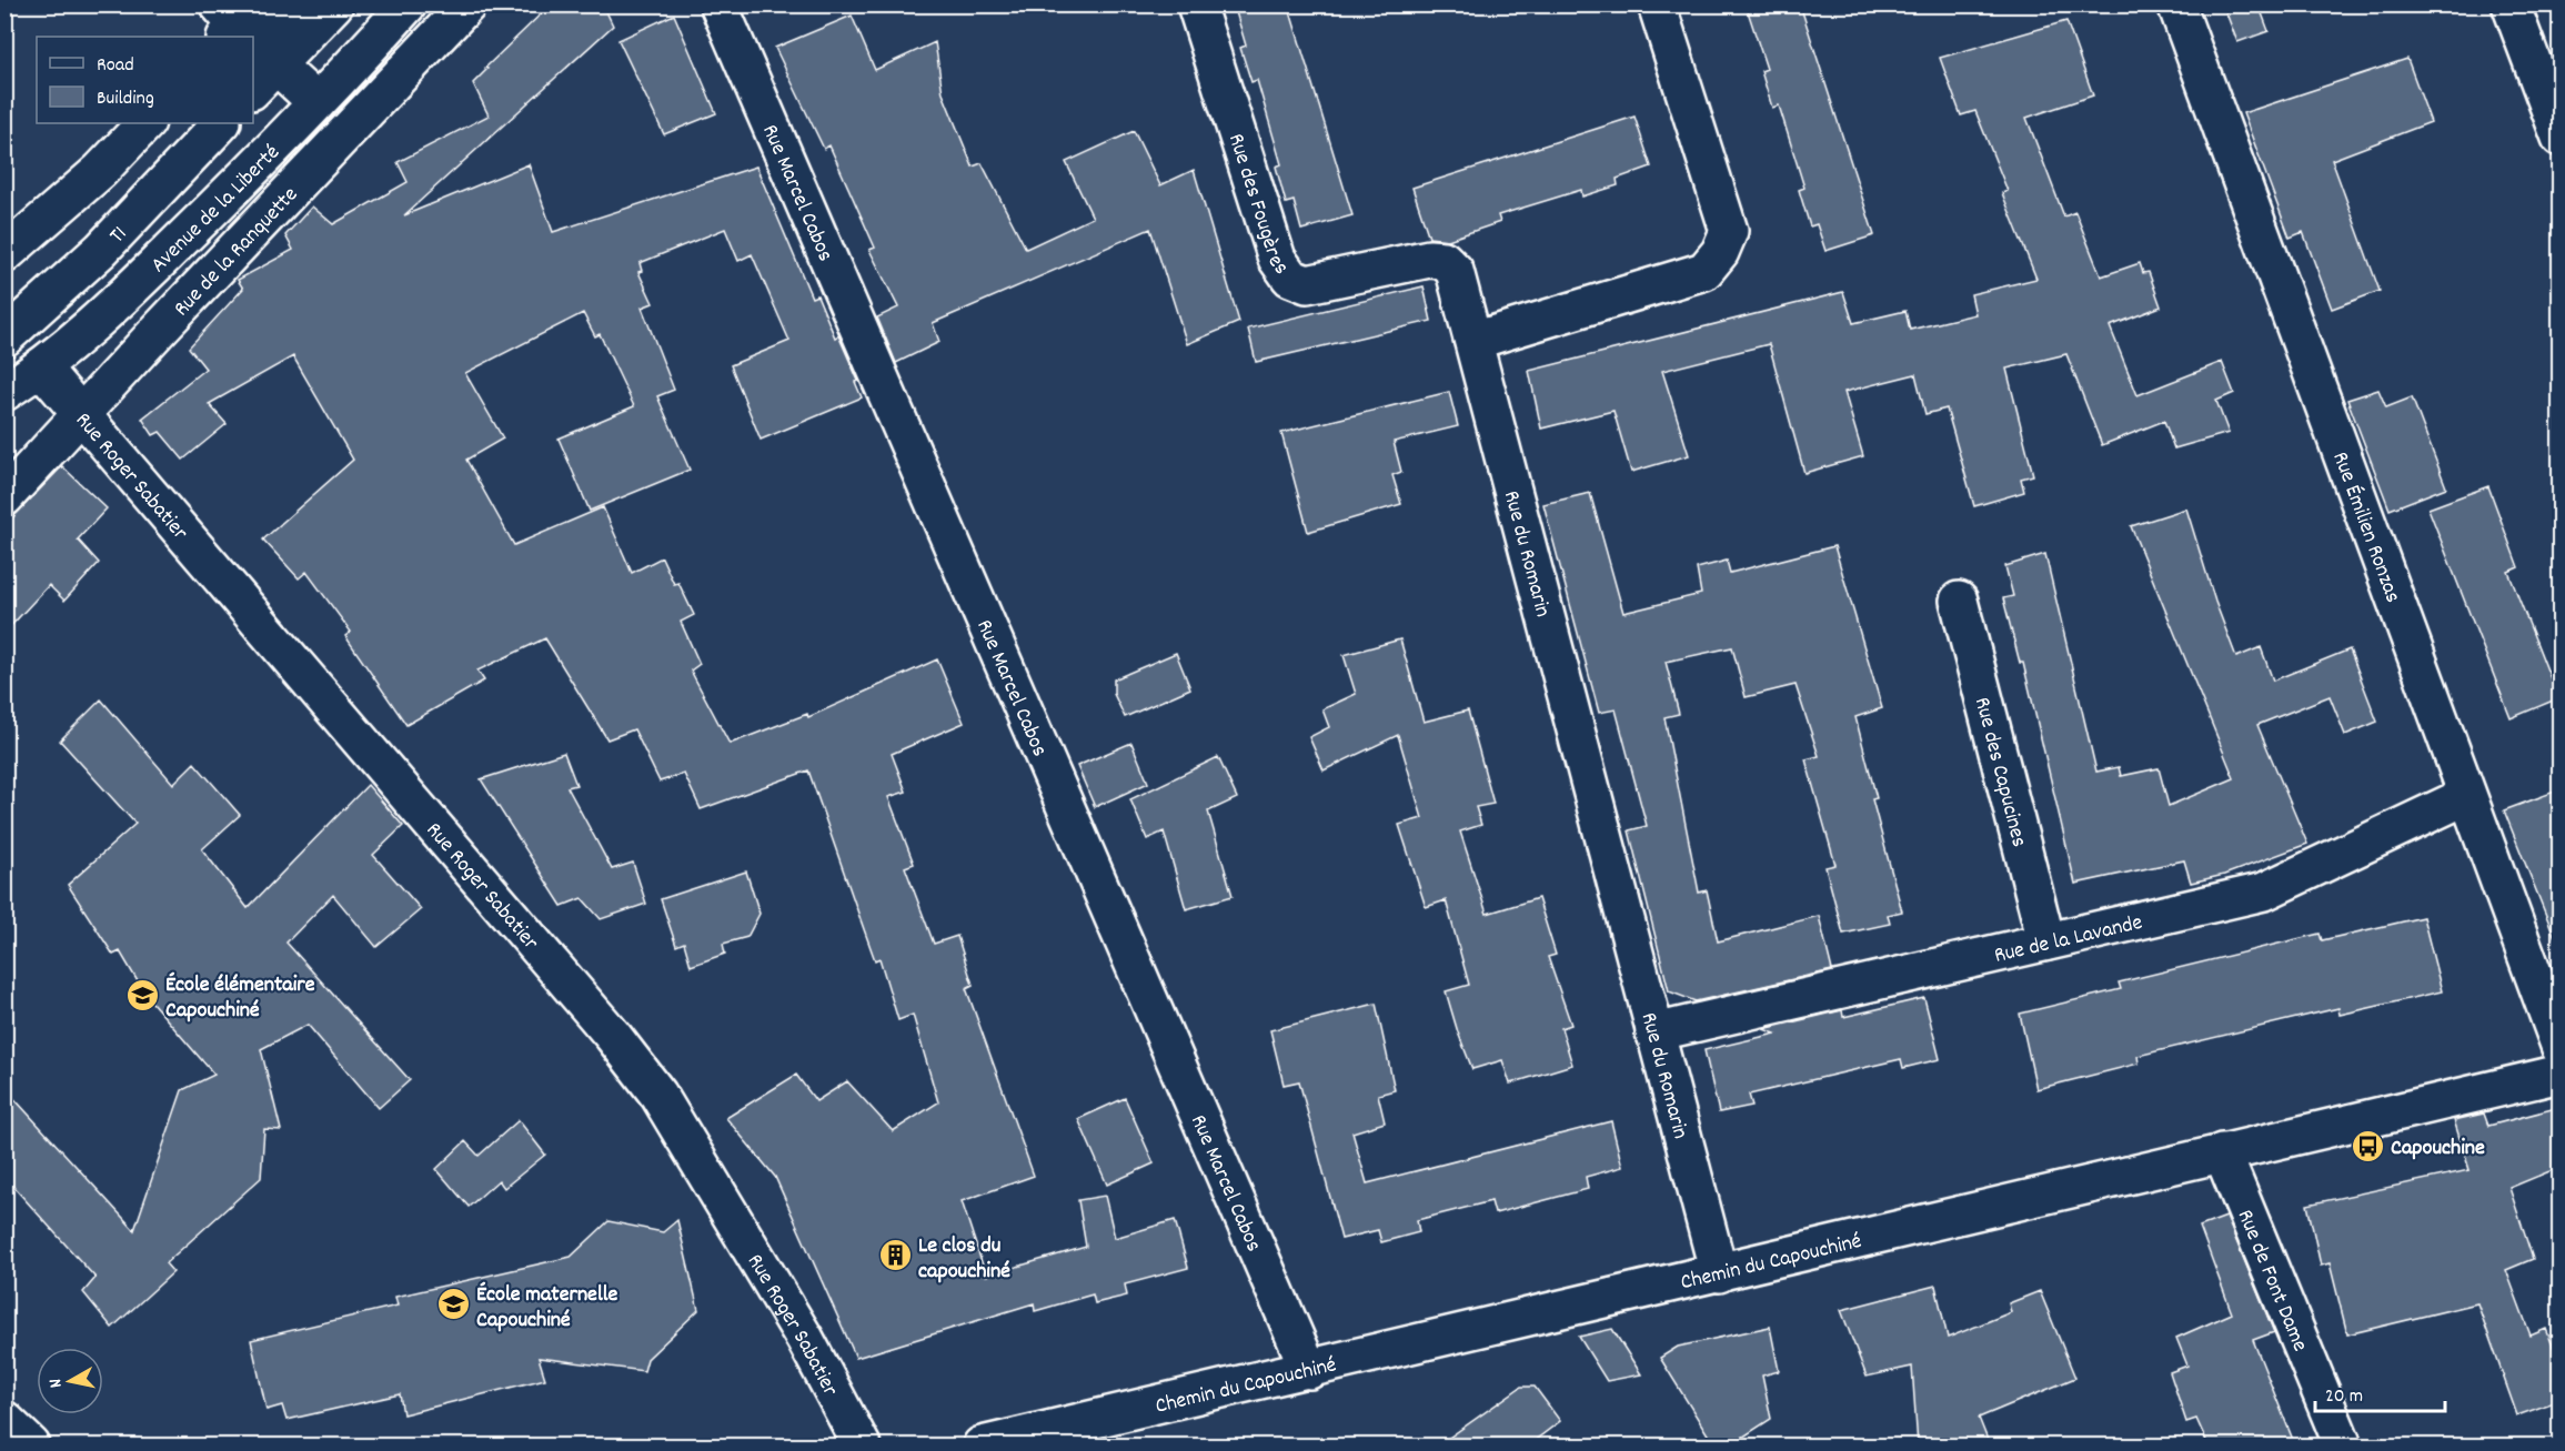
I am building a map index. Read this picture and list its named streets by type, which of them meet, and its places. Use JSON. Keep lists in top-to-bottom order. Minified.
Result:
{"streets":{"street":["Rue Marcel Cabos","Rue des Fougères","Avenue de la Liberté","T1","Rue de la Ranquette","Rue Roger Sabatier","Rue Émilien Ronzas","Rue du Romarin","Rue des Capucines","Rue de la Lavande","Chemin du Capouchiné","Rue de Font Dame"]},"crossings":[["Rue Marcel Cabos","Chemin du Capouchiné"],["Rue des Fougères","Rue du Romarin"],["Avenue de la Liberté","Rue Roger Sabatier"],["Rue de la Ranquette","Rue Roger Sabatier"],["Rue Émilien Ronzas","Rue de la Lavande"],["Rue du Romarin","Rue de la Lavande"],["Rue du Romarin","Chemin du Capouchiné"],["Rue des Capucines","Rue de la Lavande"],["Chemin du Capouchiné","Rue de Font Dame"]],"places":{"school or university":["École élémentaire Capouchiné","École maternelle Capouchiné"],"bus stop":["Capouchine"],"building":["Le clos du capouchiné"]},"legend":["Road","Building"],"scale_bar":"20 m","north":"left"}
